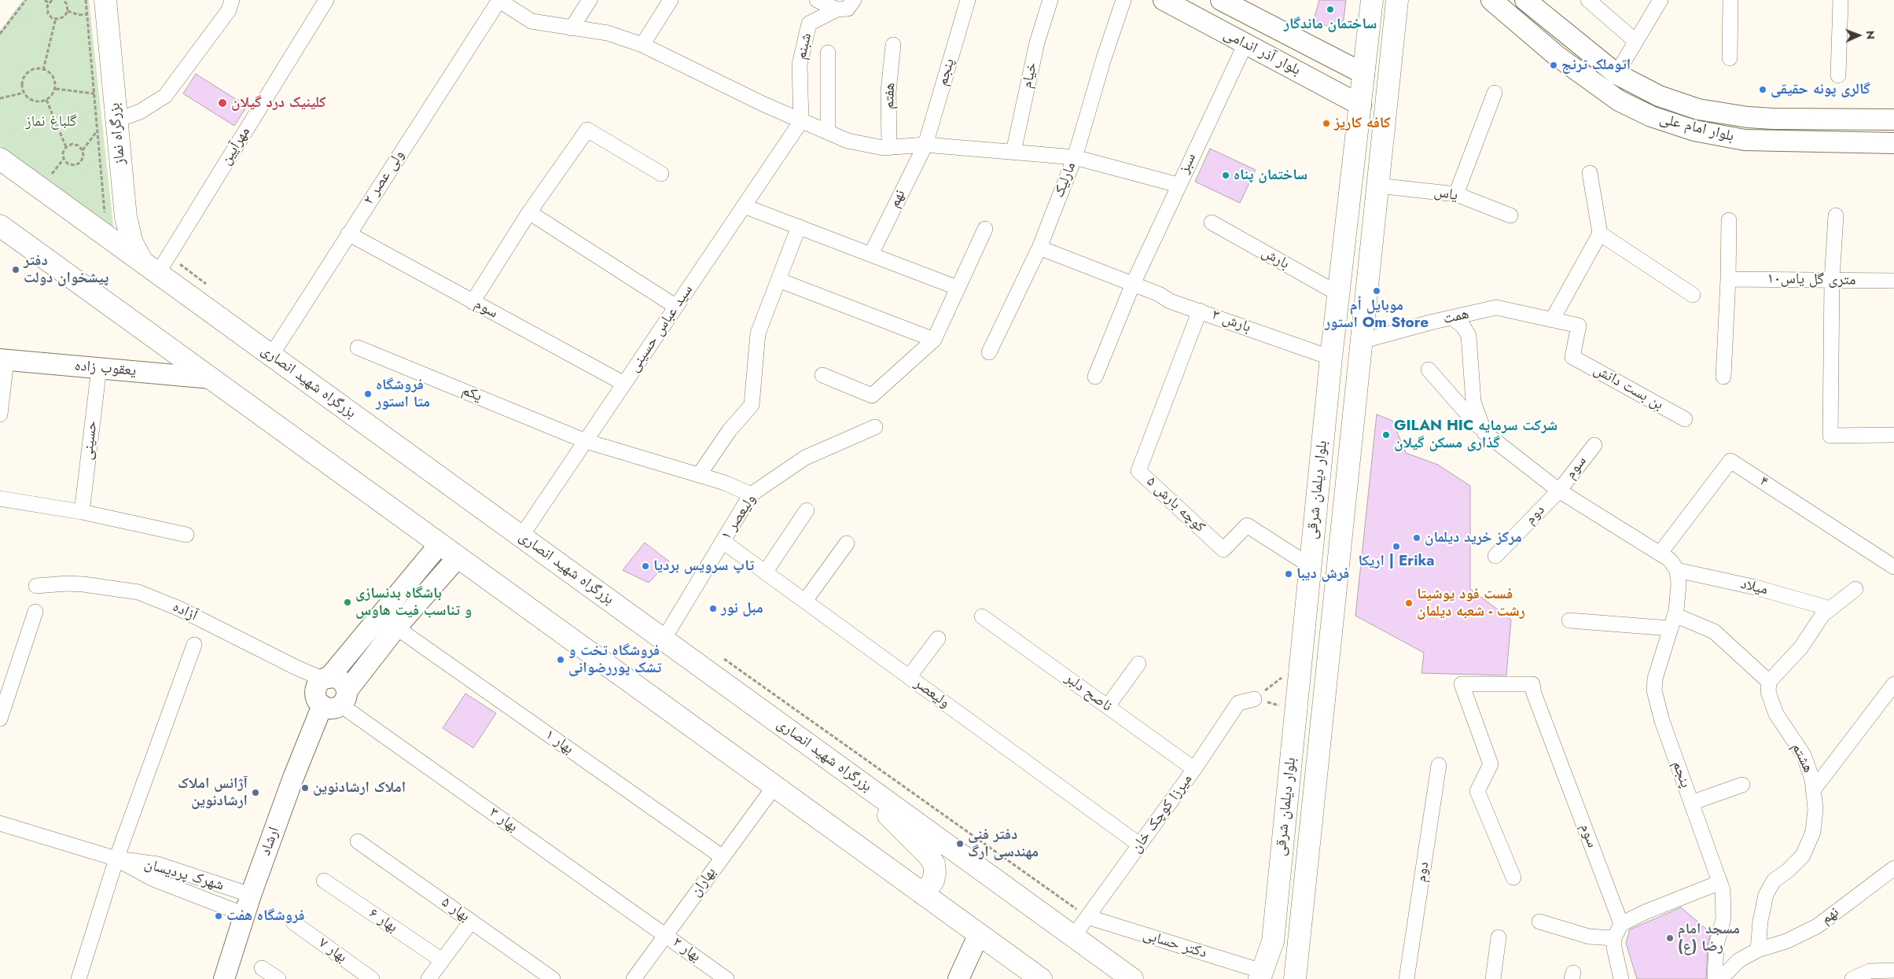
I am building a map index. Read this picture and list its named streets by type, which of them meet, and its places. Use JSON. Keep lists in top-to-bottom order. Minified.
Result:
{"streets":{"main road":["بلوار آذر اندامی","بلوار امام علی","بزرگراه نماز","یعقوب زاده","بزرگراه شهید انصاری","بلوار دیلمان شرقی","ارشاد"],"street":["شبنم","پنجم","خیام","هفتم","مهرآیین","سبز","ولی عصر ۲","مارلیک","یاس","نهم","بارش","۱۰متری گل یاس","سوم","همت","بارش ۳","سید عباس حسینی","بن بست دانش","یکم","حسینی","۴","کوچه بارش ۵","دوم","ولیعصر ۱","میلاد","آزاده","ناصح دلبر","ولیعصر","بهار ۱","هشتم","میرزا کوچک خان","بهار ۳","شهرک پردیسان","بهاران","بهار ۵","بهار ۶","دکتر حسابی","بهار ۲","بهار ۷"]},"crossings":[["شبنم","سید عباس حسینی"],["بلوار آذر اندامی","سبز"],["بلوار آذر اندامی","بلوار دیلمان شرقی"],["پنجم","نهم"],["پنجم","میلاد"],["بزرگراه نماز","مهرآیین"],["بزرگراه نماز","بزرگراه شهید انصاری"],["مهرآیین","بزرگراه شهید انصاری"],["سبز","بارش ۳"],["ولی عصر ۲","سوم"],["ولی عصر ۲","بزرگراه شهید انصاری"],["مارلیک","بارش ۳"],["یاس","بلوار دیلمان شرقی"],["نهم","هشتم"],["بارش","بلوار دیلمان شرقی"],["سوم","سید عباس حسینی"],["سوم","دوم"],["همت","بن بست دانش"],["همت","بلوار دیلمان شرقی"],["بارش ۳","بلوار دیلمان شرقی"],["بارش ۳","کوچه بارش ۵"],["سید عباس حسینی","بزرگراه شهید انصاری"],["سید عباس حسینی","یکم"],["یعقوب زاده","حسینی"],["بزرگراه شهید انصاری","ولیعصر ۱"],["بزرگراه شهید انصاری","میرزا کوچک خان"],["یکم","ولیعصر ۱"],["بلوار دیلمان شرقی","کوچه بارش ۵"],["بلوار دیلمان شرقی","دکتر حسابی"],["ولیعصر ۱","ولیعصر"],["آزاده","بهار ۳"],["آزاده","ارشاد"],["ناصح دلبر","میرزا کوچک خان"],["ولیعصر","میرزا کوچک خان"],["بهار ۱","ارشاد"],["بهار ۱","بهاران"],["میرزا کوچک خان","دکتر حسابی"],["بهار ۳","ارشاد"],["بهار ۳","بهاران"],["بهار ۳","بهار ۲"],["ارشاد","شهرک پردیسان"],["بهاران","بهار ۲"]],"parks":["گلباغ نماز"],"places":["ساختمان ماندگار","اتوملک ترنج","گالری پونه حقیقی","کلینیک درد گیلان","کافه کاریز","ساختمان پناه","دفتر پیشخوان دولت","موبایل اُم استور Om Store","فروشگاه متا استور","GILAN HIC شرکت سرمایه گذاری مسکن گیلان","مرکز خرید دیلمان","اریکا | Erika","تاپ سرویس بردیا","فرش دیبا","باشگاه بدنسازی و تناسب فیت هاوس","فست فود یوشیتا رشت - شعبه دیلمان","مبل نور","فروشگاه تخت و تشک پوررضوانی","املاک ارشادنوین","آژانس املاک ارشادنوین","دفتر فنی مهندسی ارگ","فروشگاه هفت","مسجد امام رضا (ع)"],"north":"right"}
